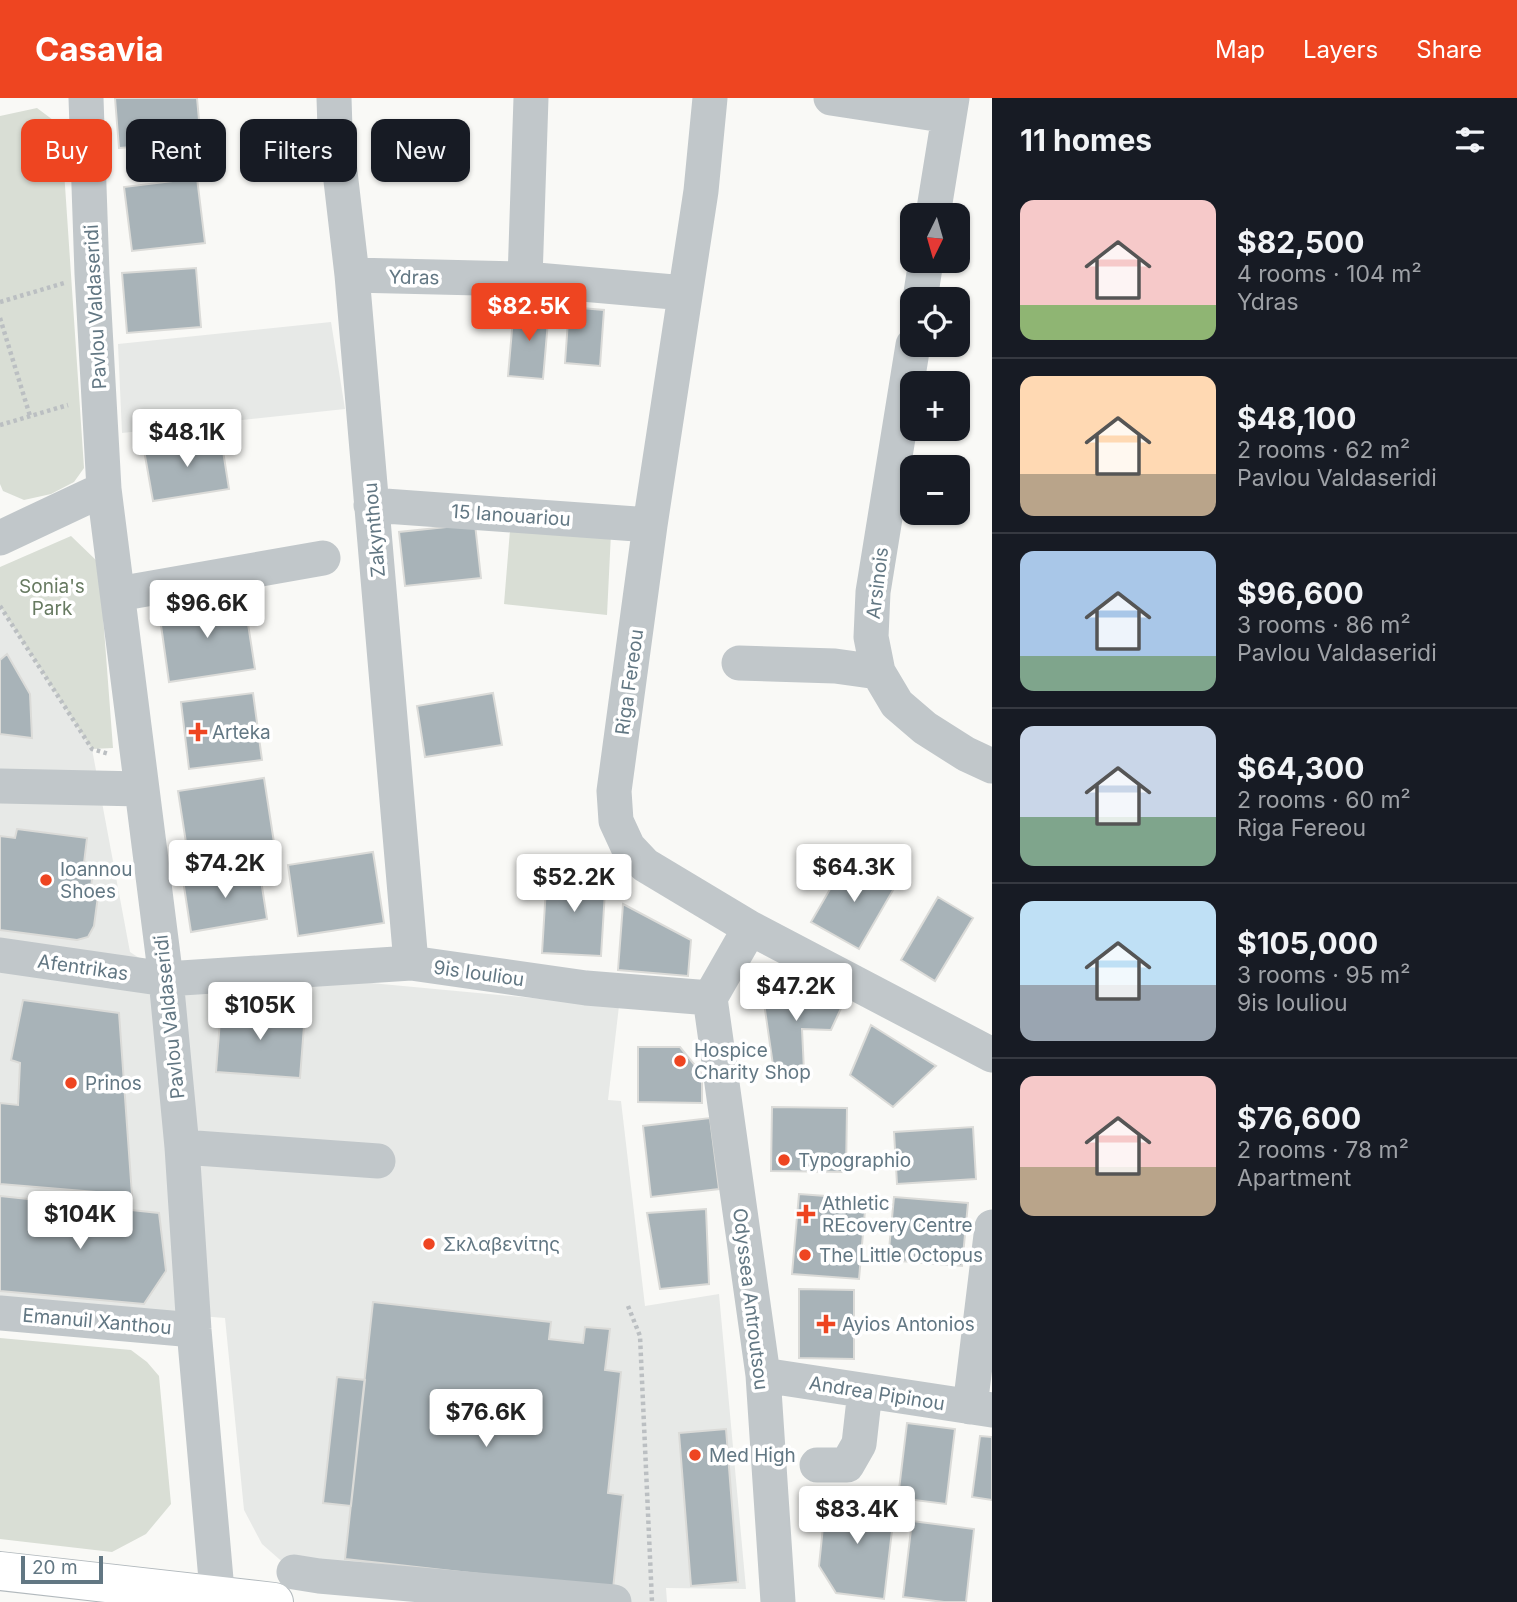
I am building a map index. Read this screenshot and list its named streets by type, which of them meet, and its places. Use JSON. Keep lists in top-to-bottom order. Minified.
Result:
{"streets":{"street":["Ydras","Pavlou Valdaseridi","15 Ianouariou","Zakynthou","Arsinois","Riga Fereou","Afentrikas","9is Iouliou","Odyssea Antroutsou","Emanuil Xanthou","Andrea Pipinou"]},"crossings":[["Ydras","Zakynthou"],["Ydras","Riga Fereou"],["Pavlou Valdaseridi","Afentrikas"],["Pavlou Valdaseridi","9is Iouliou"],["Pavlou Valdaseridi","Emanuil Xanthou"],["15 Ianouariou","Zakynthou"],["15 Ianouariou","Riga Fereou"],["Zakynthou","9is Iouliou"],["Afentrikas","9is Iouliou"],["9is Iouliou","Odyssea Antroutsou"],["Odyssea Antroutsou","Andrea Pipinou"]],"parks":["Sonia's Park"],"places":{"health":["Arteka","Athletic REcovery Centre","Ayios Antonios"],"other":["Ioannou Shoes","Hospice Charity Shop","Prinos","Typographio","Σκλαβενίτης","The Little Octopus","Med High"]},"scale_bar":"20 m","north":"bottom","page":{"header":"Casavia","nav":["Map","Layers","Share"],"heading":"11 homes","chip":["Buy","Rent","Filters","New"],"list":[{"name":"$82,500","note":"4 rooms · 104 m² · Ydras"},{"name":"$48,100","note":"2 rooms · 62 m² · Pavlou Valdaseridi"},{"name":"$96,600","note":"3 rooms · 86 m² · Pavlou Valdaseridi"},{"name":"$64,300","note":"2 rooms · 60 m² · Riga Fereou"},{"name":"$105,000","note":"3 rooms · 95 m² · 9is Iouliou"},{"name":"$76,600","note":"2 rooms · 78 m² · Apartment"}],"map_buttons":["+","−"],"price":["$82.5K","$48.1K","$96.6K","$74.2K","$64.3K","$52.2K","$47.2K","$105K","$104K","$76.6K","$83.4K"],"scale":"20 m"}}
